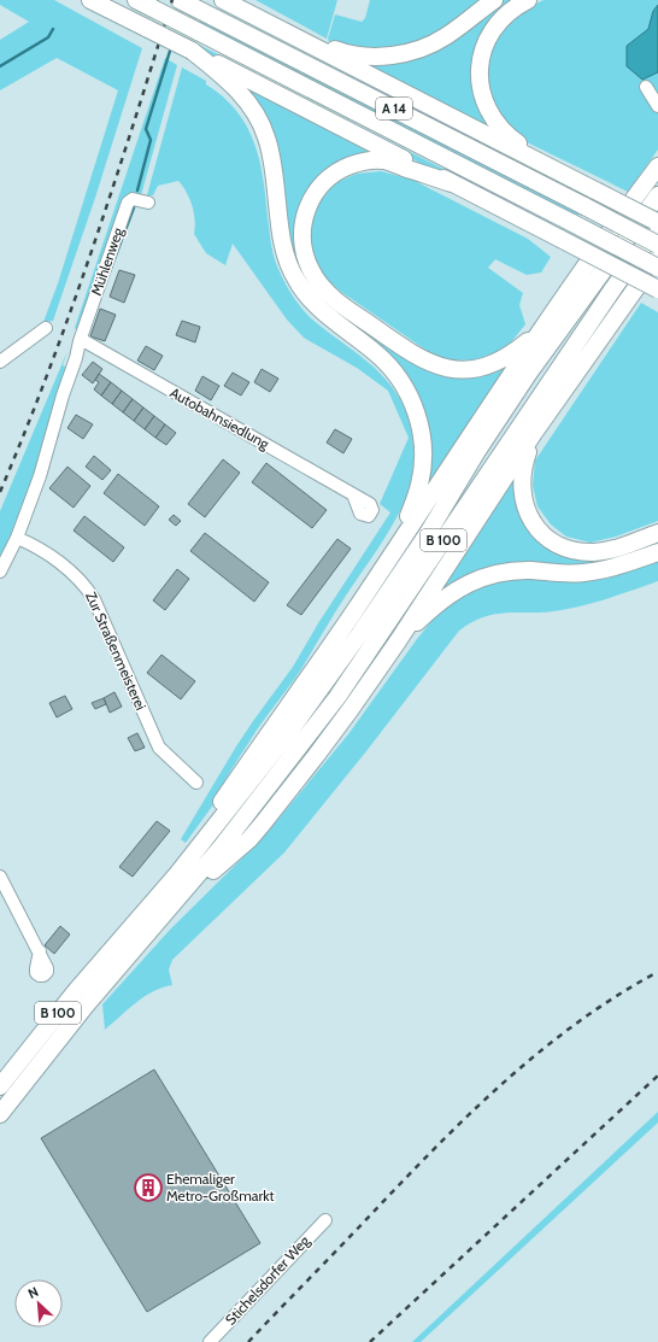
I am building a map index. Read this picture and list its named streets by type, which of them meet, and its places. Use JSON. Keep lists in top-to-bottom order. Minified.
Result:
{"streets":{"highway":["A 14","B 100"],"street":["Mühlenweg","Autobahnsiedlung","Zur Straßenmeisterei","Stichelsdorfer Weg"]},"crossings":[["Mühlenweg","Autobahnsiedlung"]],"places":{"building":["Ehemaliger Metro-Großmarkt"]},"north":"top left"}
